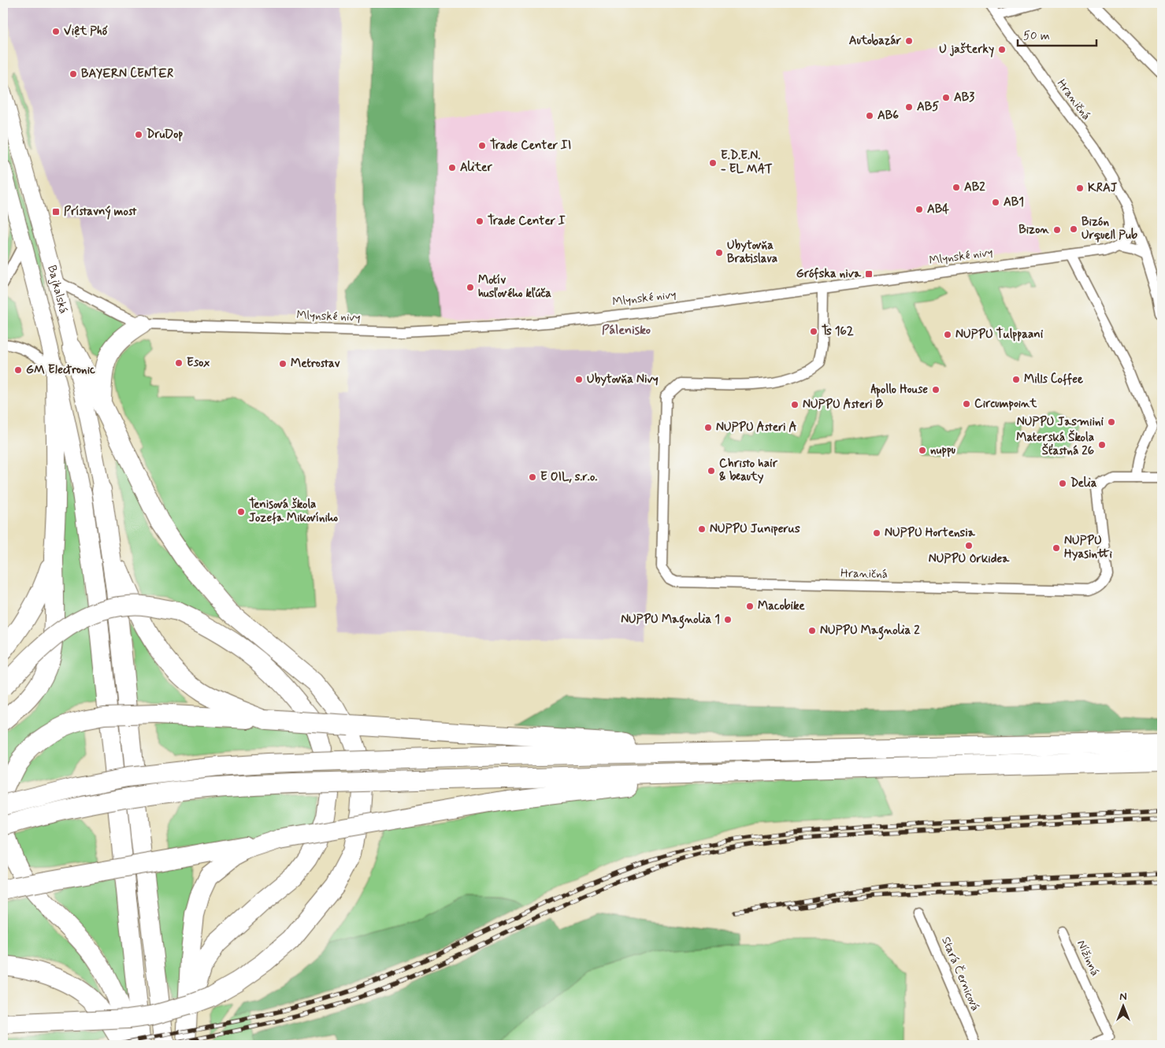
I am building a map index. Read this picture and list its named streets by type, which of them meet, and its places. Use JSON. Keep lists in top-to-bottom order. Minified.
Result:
{"streets":{"main road":["Bajkalská"],"street":["Hraničná","Mlynské nivy","Nížinná","Stará Černicová"]},"crossings":[["Hraničná","Mlynské nivy"]],"districts":["Pálenisko"],"places":{"other":["Việt Phố","Autobazár","U jašterky","BAYERN CENTER","AB3","AB5","AB6","DruDop","Trade Center II","E.D.E.N. - EL MAT","Aliter","AB2","KRAJ","AB1","AB4","Trade Center I","Bizón Urquell Pub","Bizon","Ubytovňa Bratislava","Motív husľového kľúča","Ts 162","NUPPU Tulppaani","Esox","Metrostav","GM Electronic","Ubytovňa Nivy","Mills Coffee","Apollo House","Circumpoint","NUPPU Asteri B","NUPPU Jasmiini","NUPPU Asteri A","Materská Škola Šťastná 26","nuppu","Christo hair & beauty","E OIL, s.r.o.","Delia","Tenisová škola Jozefa Mikovíniho","NUPPU Juniperus","NUPPU Hortensia","NUPPU Orkidea","NUPPU Hyasintti","Macobike","NUPPU Magnolia 1","NUPPU Magnolia 2"],"transit":["Prístavný most","Grófska niva"]},"scale_bar":"50 m","north":"top"}
